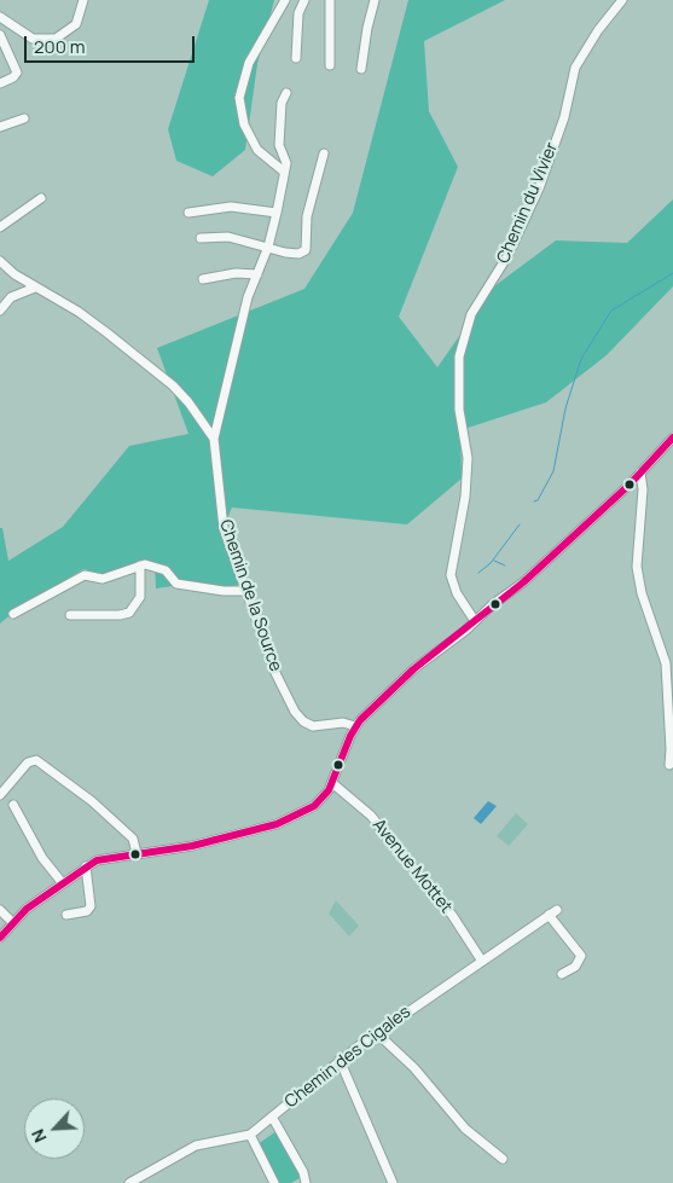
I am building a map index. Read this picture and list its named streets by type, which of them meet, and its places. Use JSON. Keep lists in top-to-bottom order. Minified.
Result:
{"streets":{"street":["Chemin du Vivier","Chemin de la Source","Avenue Mottet","Chemin des Cigales"]},"crossings":[["Avenue Mottet","Chemin des Cigales"]],"scale_bar":"200 m","north":"bottom left"}
